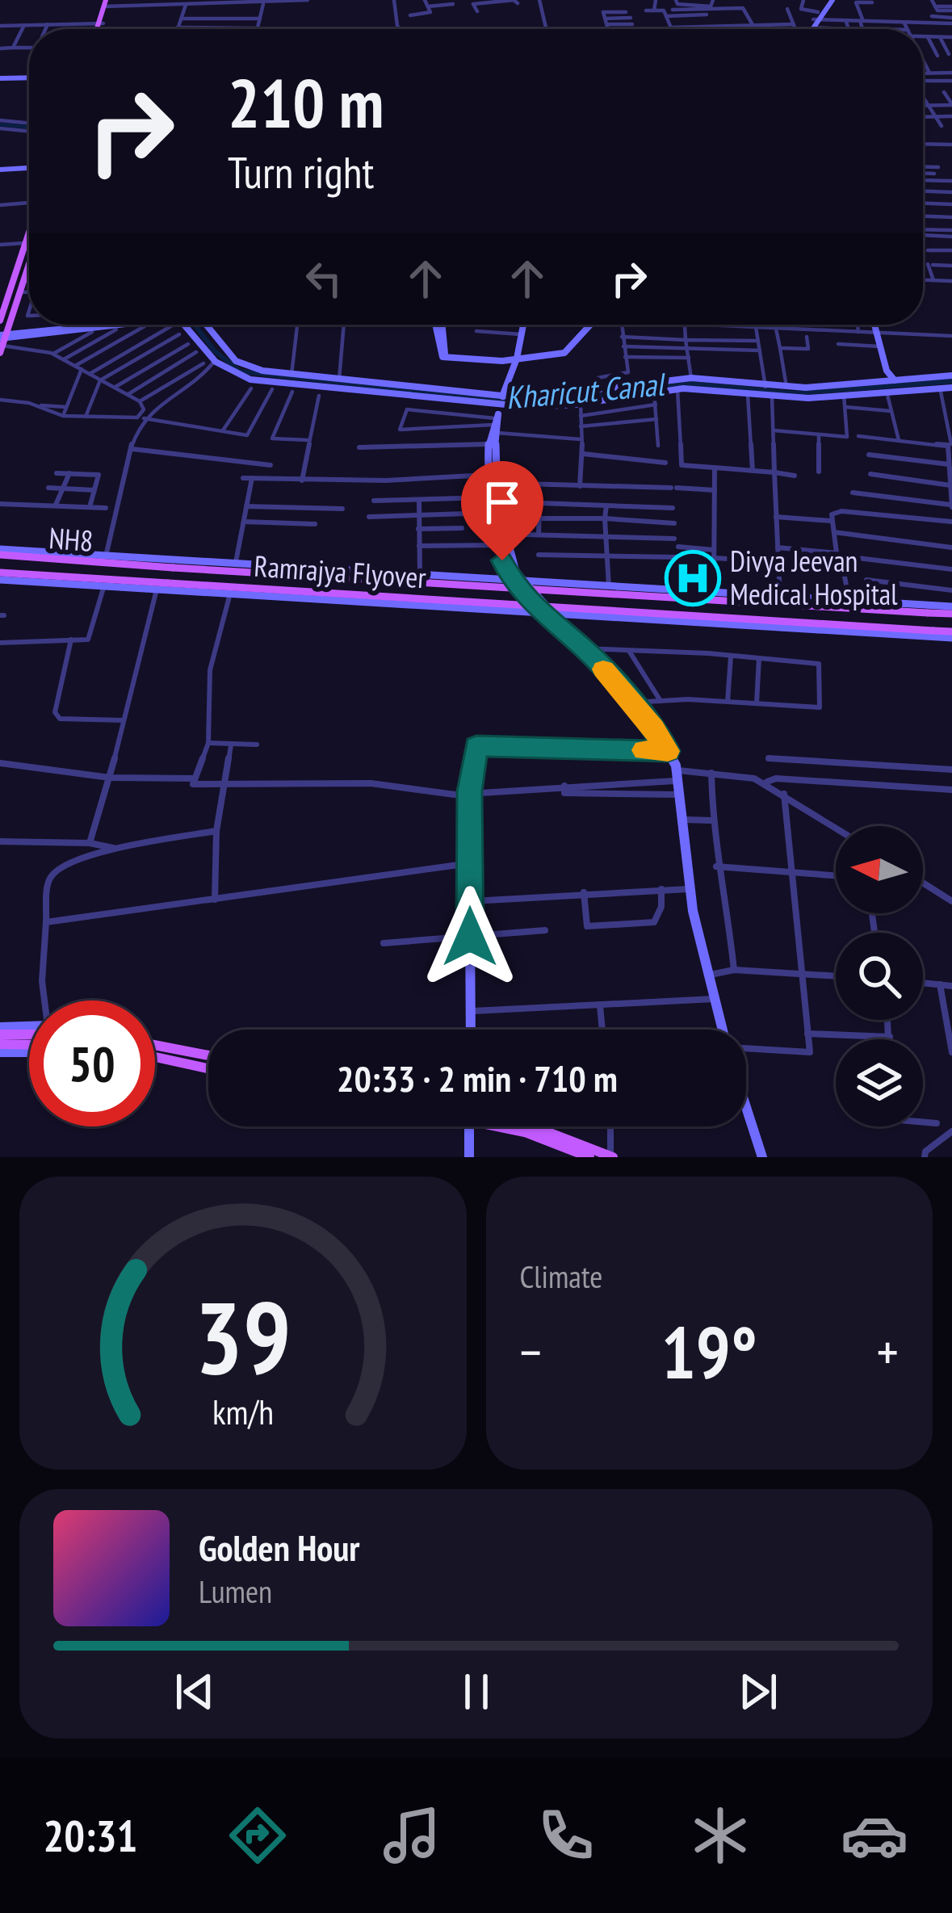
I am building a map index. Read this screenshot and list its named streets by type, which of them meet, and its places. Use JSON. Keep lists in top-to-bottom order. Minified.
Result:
{"streets":{"main road":["NH8","Ramrajya Flyover"]},"crossings":[["NH8","Ramrajya Flyover"]],"water":["Kharicut Canal"],"places":{"hospital":["Divya Jeevan Medical Hospital"]},"north":"left","page":{"turn":["210 m","Turn right"],"limit":"50","trip":"20:33 · 2 min · 710 m","tile":"Climate","heat":["−","19°","+"],"song":["Golden Hour","Lumen"],"tabs":"20:31","gauge":["39","km/h"]}}
